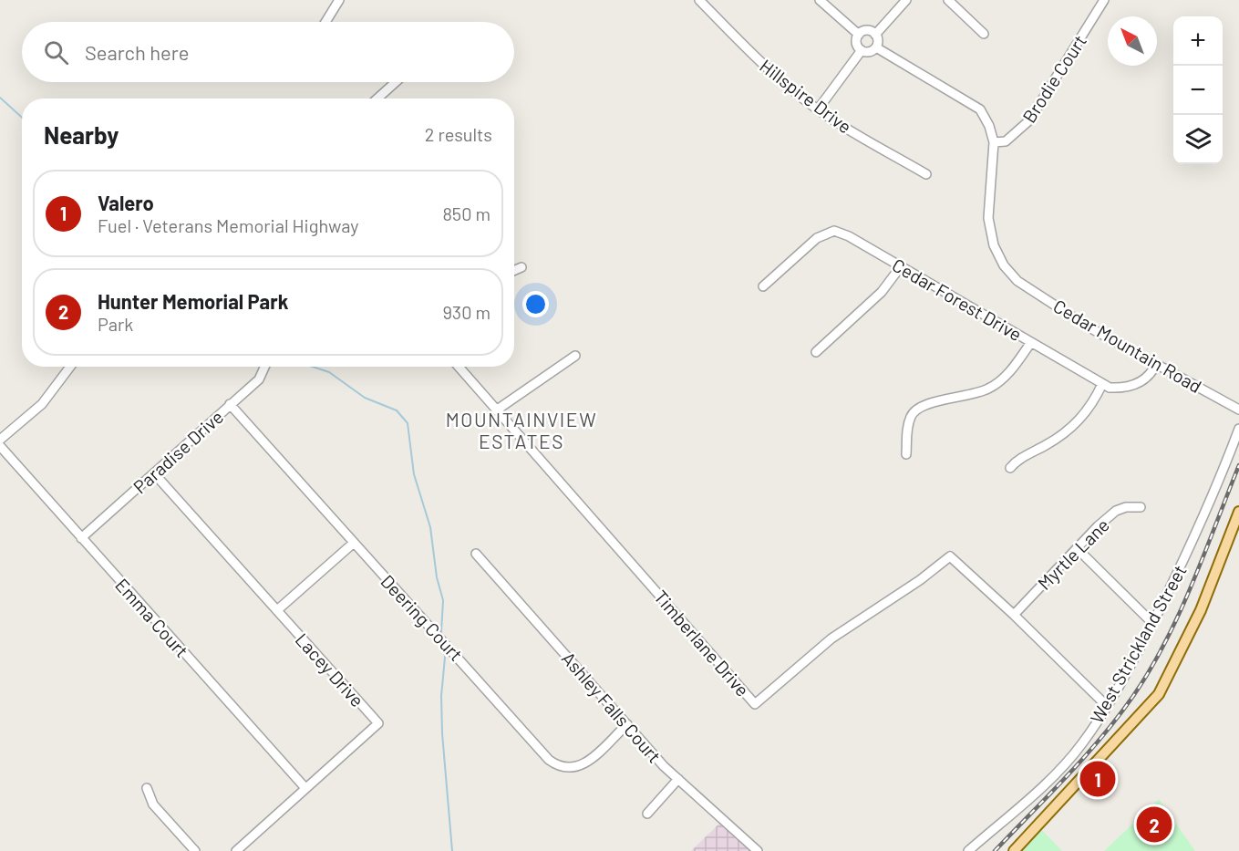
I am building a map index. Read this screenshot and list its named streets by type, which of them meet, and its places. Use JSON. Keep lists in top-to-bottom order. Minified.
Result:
{"streets":{"street":["Brodie Court","Hillspire Drive","Cedar Forest Drive","Cedar Mountain Road","Paradise Drive","Myrtle Lane","Emma Court","Deering Court","Timberlane Drive","West Strickland Street","Lacey Drive","Ashley Falls Court"]},"crossings":[["Brodie Court","Cedar Mountain Road"],["Cedar Forest Drive","Cedar Mountain Road"],["Paradise Drive","Emma Court"],["Paradise Drive","Deering Court"],["Paradise Drive","Lacey Drive"],["Myrtle Lane","Timberlane Drive"],["Emma Court","Lacey Drive"],["Deering Court","Ashley Falls Court"],["Timberlane Drive","West Strickland Street"]],"districts":["MOUNTAINVIEW ESTATES"],"north":"top left","page":{"map_buttons":["+","−"],"search":"Search here","heading":["Nearby","2 results"],"list":[{"mark":"1","name":"Valero","note":"Fuel · Veterans Memorial Highway","value":"850 m"},{"mark":"2","name":"Hunter Memorial Park","note":"Park","value":"930 m"}],"pins":["1","2"]}}
